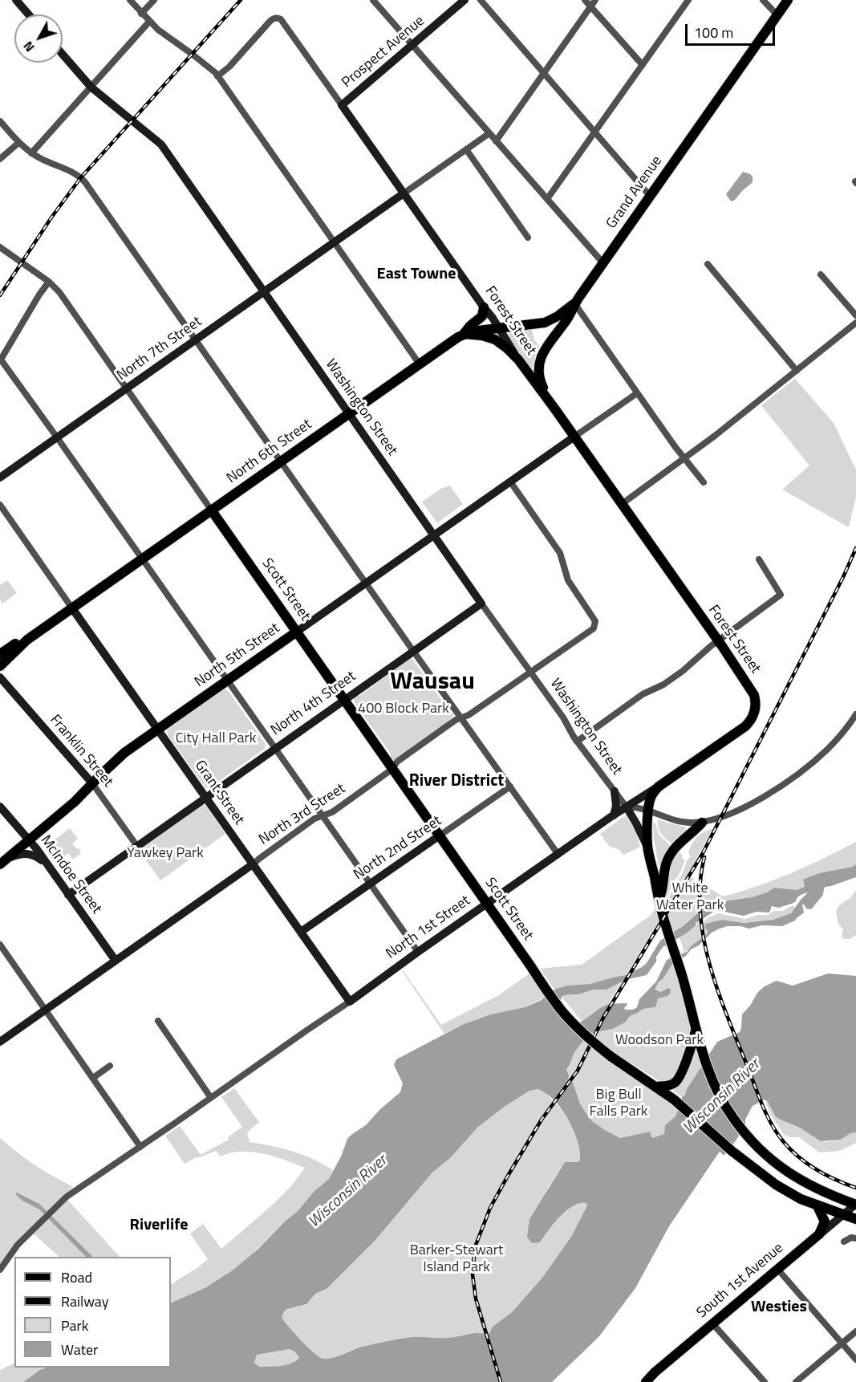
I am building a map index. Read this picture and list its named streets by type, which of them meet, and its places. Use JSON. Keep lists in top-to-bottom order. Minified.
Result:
{"streets":{"main road":["Grand Avenue","Forest Street","North 6th Street","Scott Street","North 5th Street","North 1st Street","South 1st Avenue"],"street":["Prospect Avenue","North 7th Street","Washington Street","North 4th Street","Franklin Street","Grant Street","North 3rd Street","North 2nd Street","McIndoe Street"]},"crossings":[["Prospect Avenue","Forest Street"],["Grand Avenue","Forest Street"],["Grand Avenue","North 6th Street"],["Forest Street","North 7th Street"],["Forest Street","North 6th Street"],["Forest Street","North 5th Street"],["Forest Street","North 1st Street"],["North 7th Street","Washington Street"],["North 7th Street","Scott Street"],["Washington Street","North 6th Street"],["Washington Street","North 5th Street"],["Washington Street","North 4th Street"],["Washington Street","North 3rd Street"],["Washington Street","North 1st Street"],["North 6th Street","Scott Street"],["North 6th Street","Grant Street"],["Scott Street","North 5th Street"],["Scott Street","North 4th Street"],["Scott Street","North 3rd Street"],["Scott Street","North 2nd Street"],["Scott Street","North 1st Street"],["North 5th Street","Franklin Street"],["North 5th Street","Grant Street"],["North 5th Street","North 3rd Street"],["North 5th Street","McIndoe Street"],["North 4th Street","Franklin Street"],["North 4th Street","Grant Street"],["North 4th Street","McIndoe Street"],["Grant Street","North 3rd Street"],["Grant Street","North 2nd Street"],["Grant Street","North 1st Street"],["North 3rd Street","McIndoe Street"]],"districts":["East Towne","Wausau","River District","Riverlife","Westies"],"water":["Wisconsin River"],"parks":["400 Block Park","City Hall Park","Yawkey Park","White Water Park","Woodson Park","Big Bull Falls Park","Barker-Stewart Island Park"],"legend":["Road","Railway","Park","Water"],"scale_bar":"100 m","north":"bottom left"}
